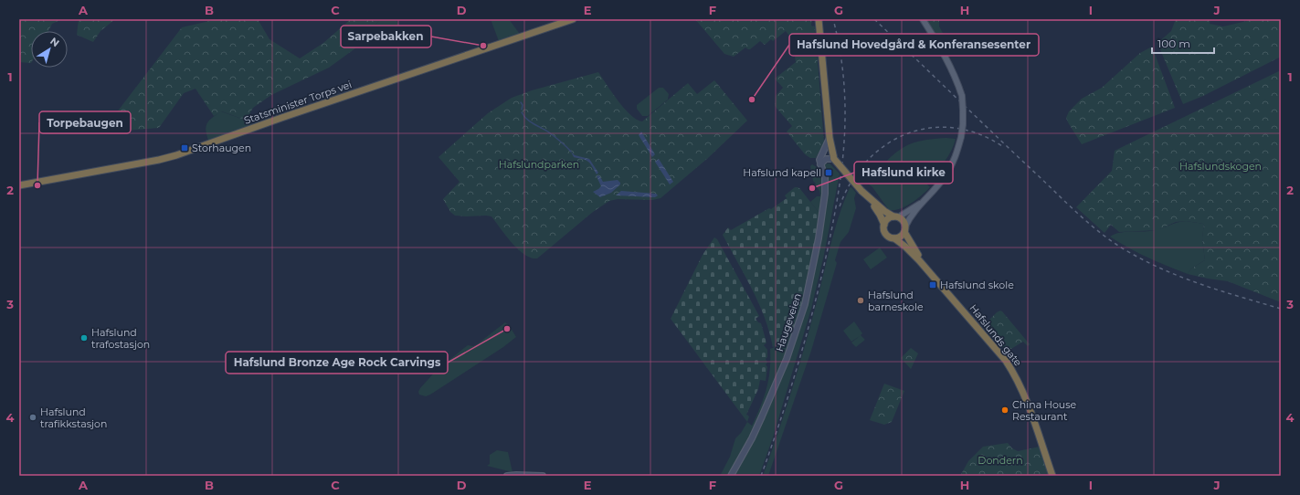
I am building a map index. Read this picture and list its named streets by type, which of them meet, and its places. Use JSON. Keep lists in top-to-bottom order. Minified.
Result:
{"streets":{"highway":["Statsminister Torps vei","Hafslunds gate"],"main road":["Haugeveien"]},"parks":["Hafslundparken","Hafslundskogen","Dondern"],"places":{"other":["Sarpebakken","Hafslund Hovedgård & Konferansesenter","Torpebaugen","Hafslund kirke","Hafslund barneskole","Hafslund Bronze Age Rock Carvings","Hafslund trafostasjon","China House Restaurant","Hafslund trafikkstasjon"],"transit":["Storhaugen","Hafslund kapell","Hafslund skole"]},"scale_bar":"100 m","north":"top right","grid":{"columns":["A","B","C","D","E","F","G","H","I","J"],"rows":["1","2","3","4"]}}
